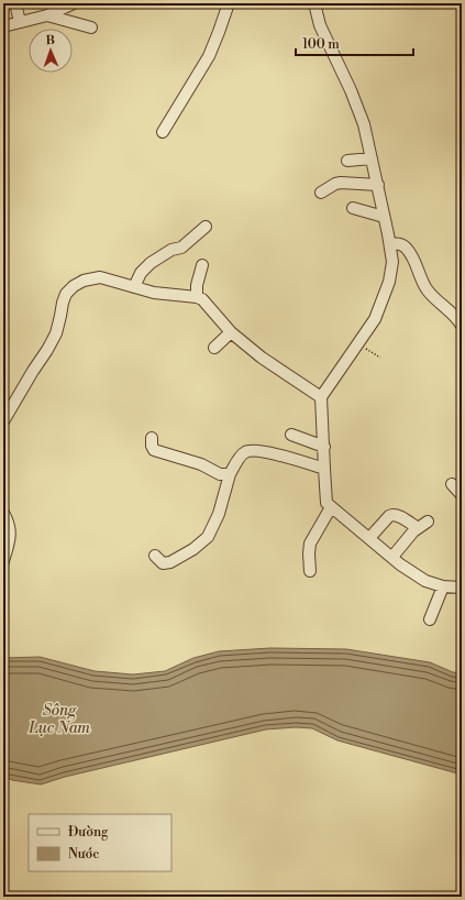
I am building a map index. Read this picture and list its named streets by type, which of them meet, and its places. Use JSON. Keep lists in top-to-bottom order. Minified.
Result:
{"water":["Sông Lục Nam"],"legend":["Đường","Nước"],"scale_bar":"100 m","north":"top"}
